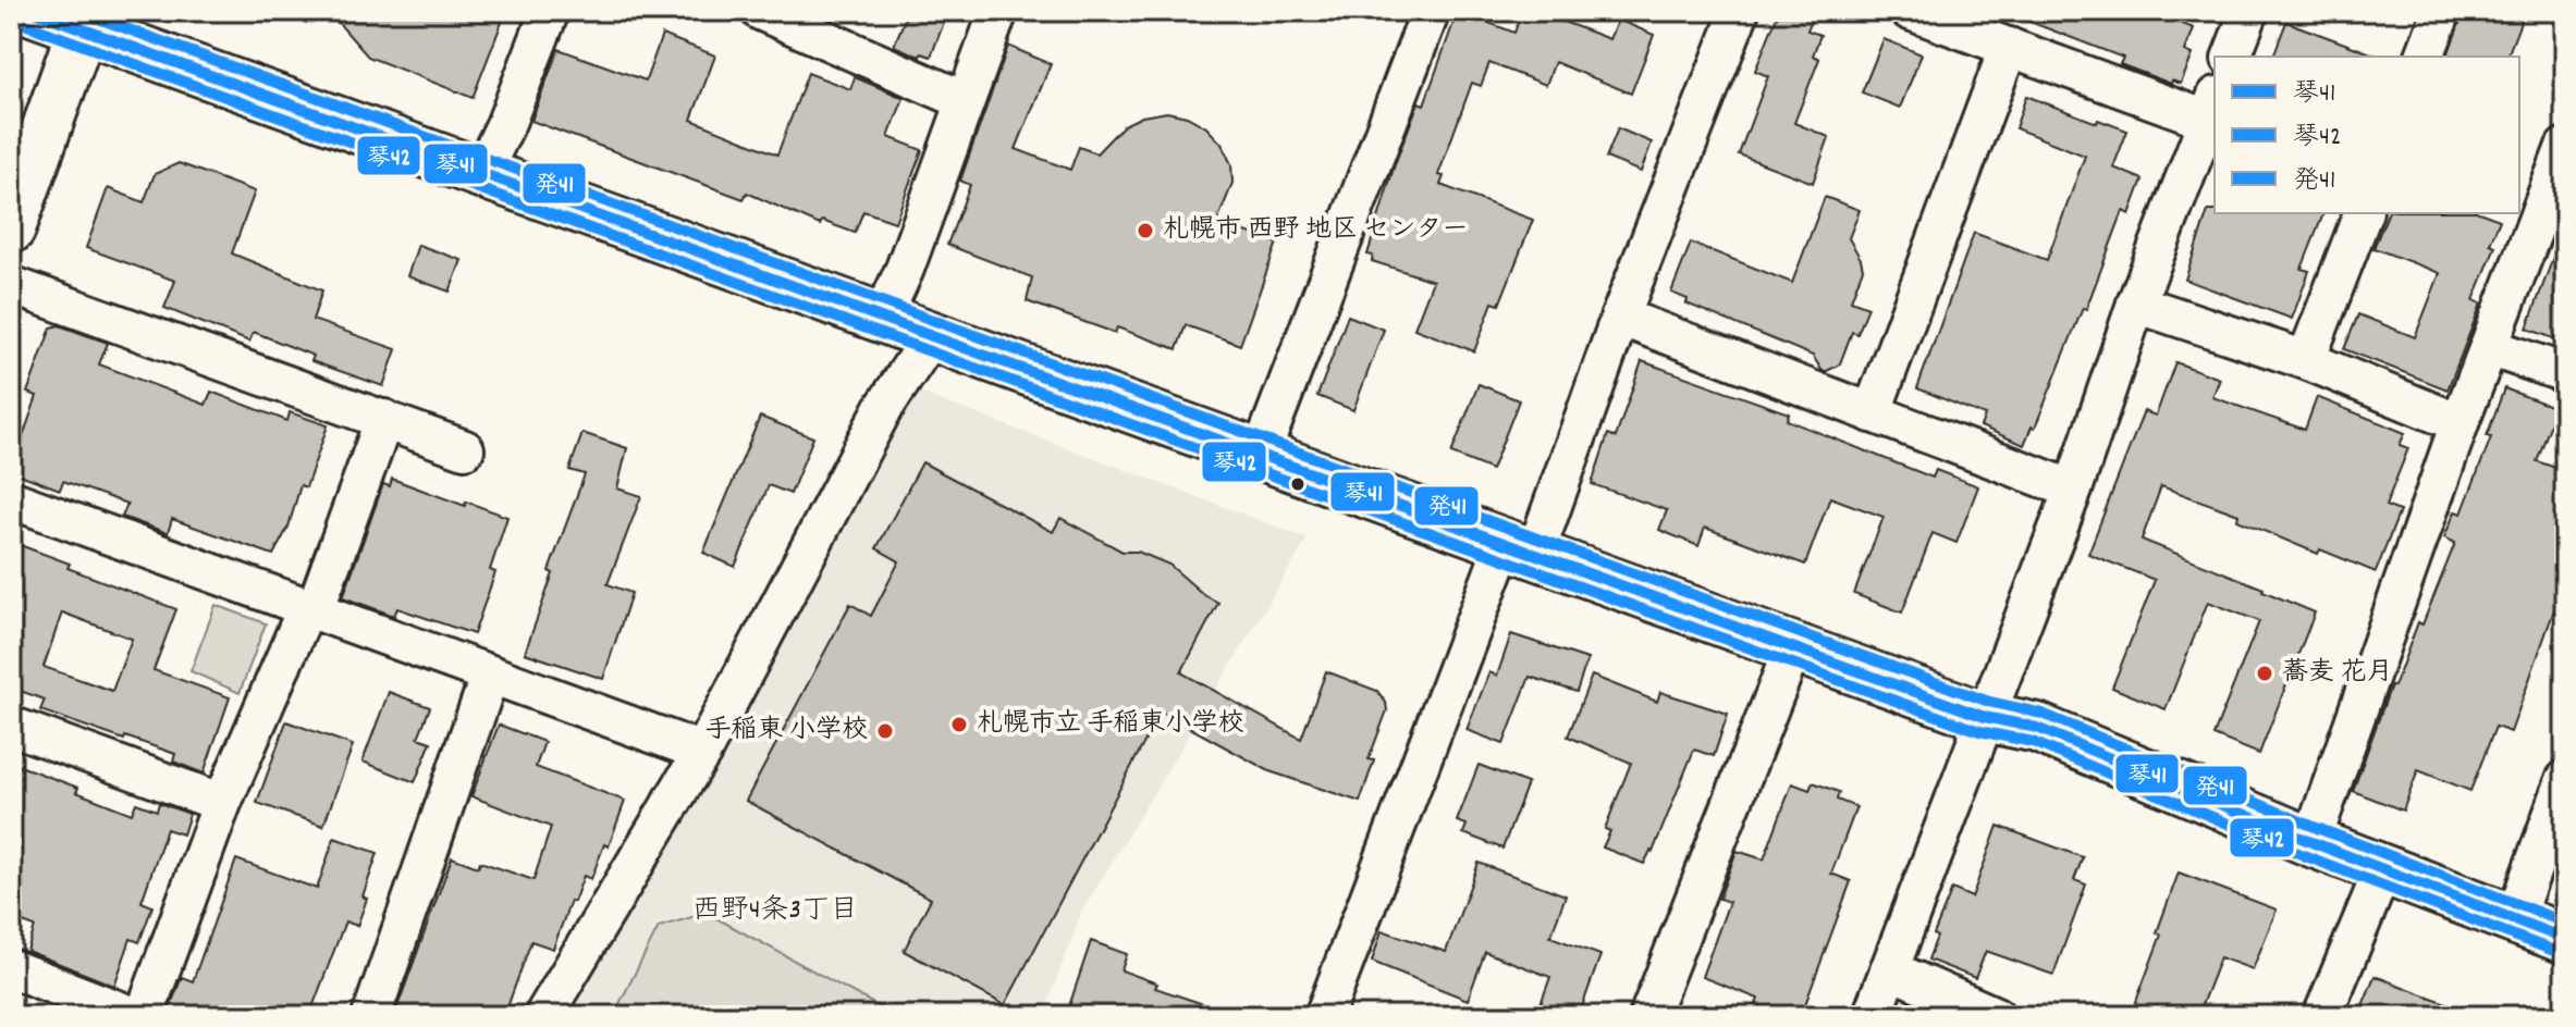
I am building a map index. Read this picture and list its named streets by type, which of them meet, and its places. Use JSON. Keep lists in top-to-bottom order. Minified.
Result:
{"districts":["西野4条3丁目"],"places":["札幌市 西野 地区 センター","蕎麦 花月","札幌市立 手稲東小学校","手稲東 小学校"],"lines":["transit line 琴41","transit line 発41","transit line 琴42"],"legend":["琴41","琴42","発41"]}
